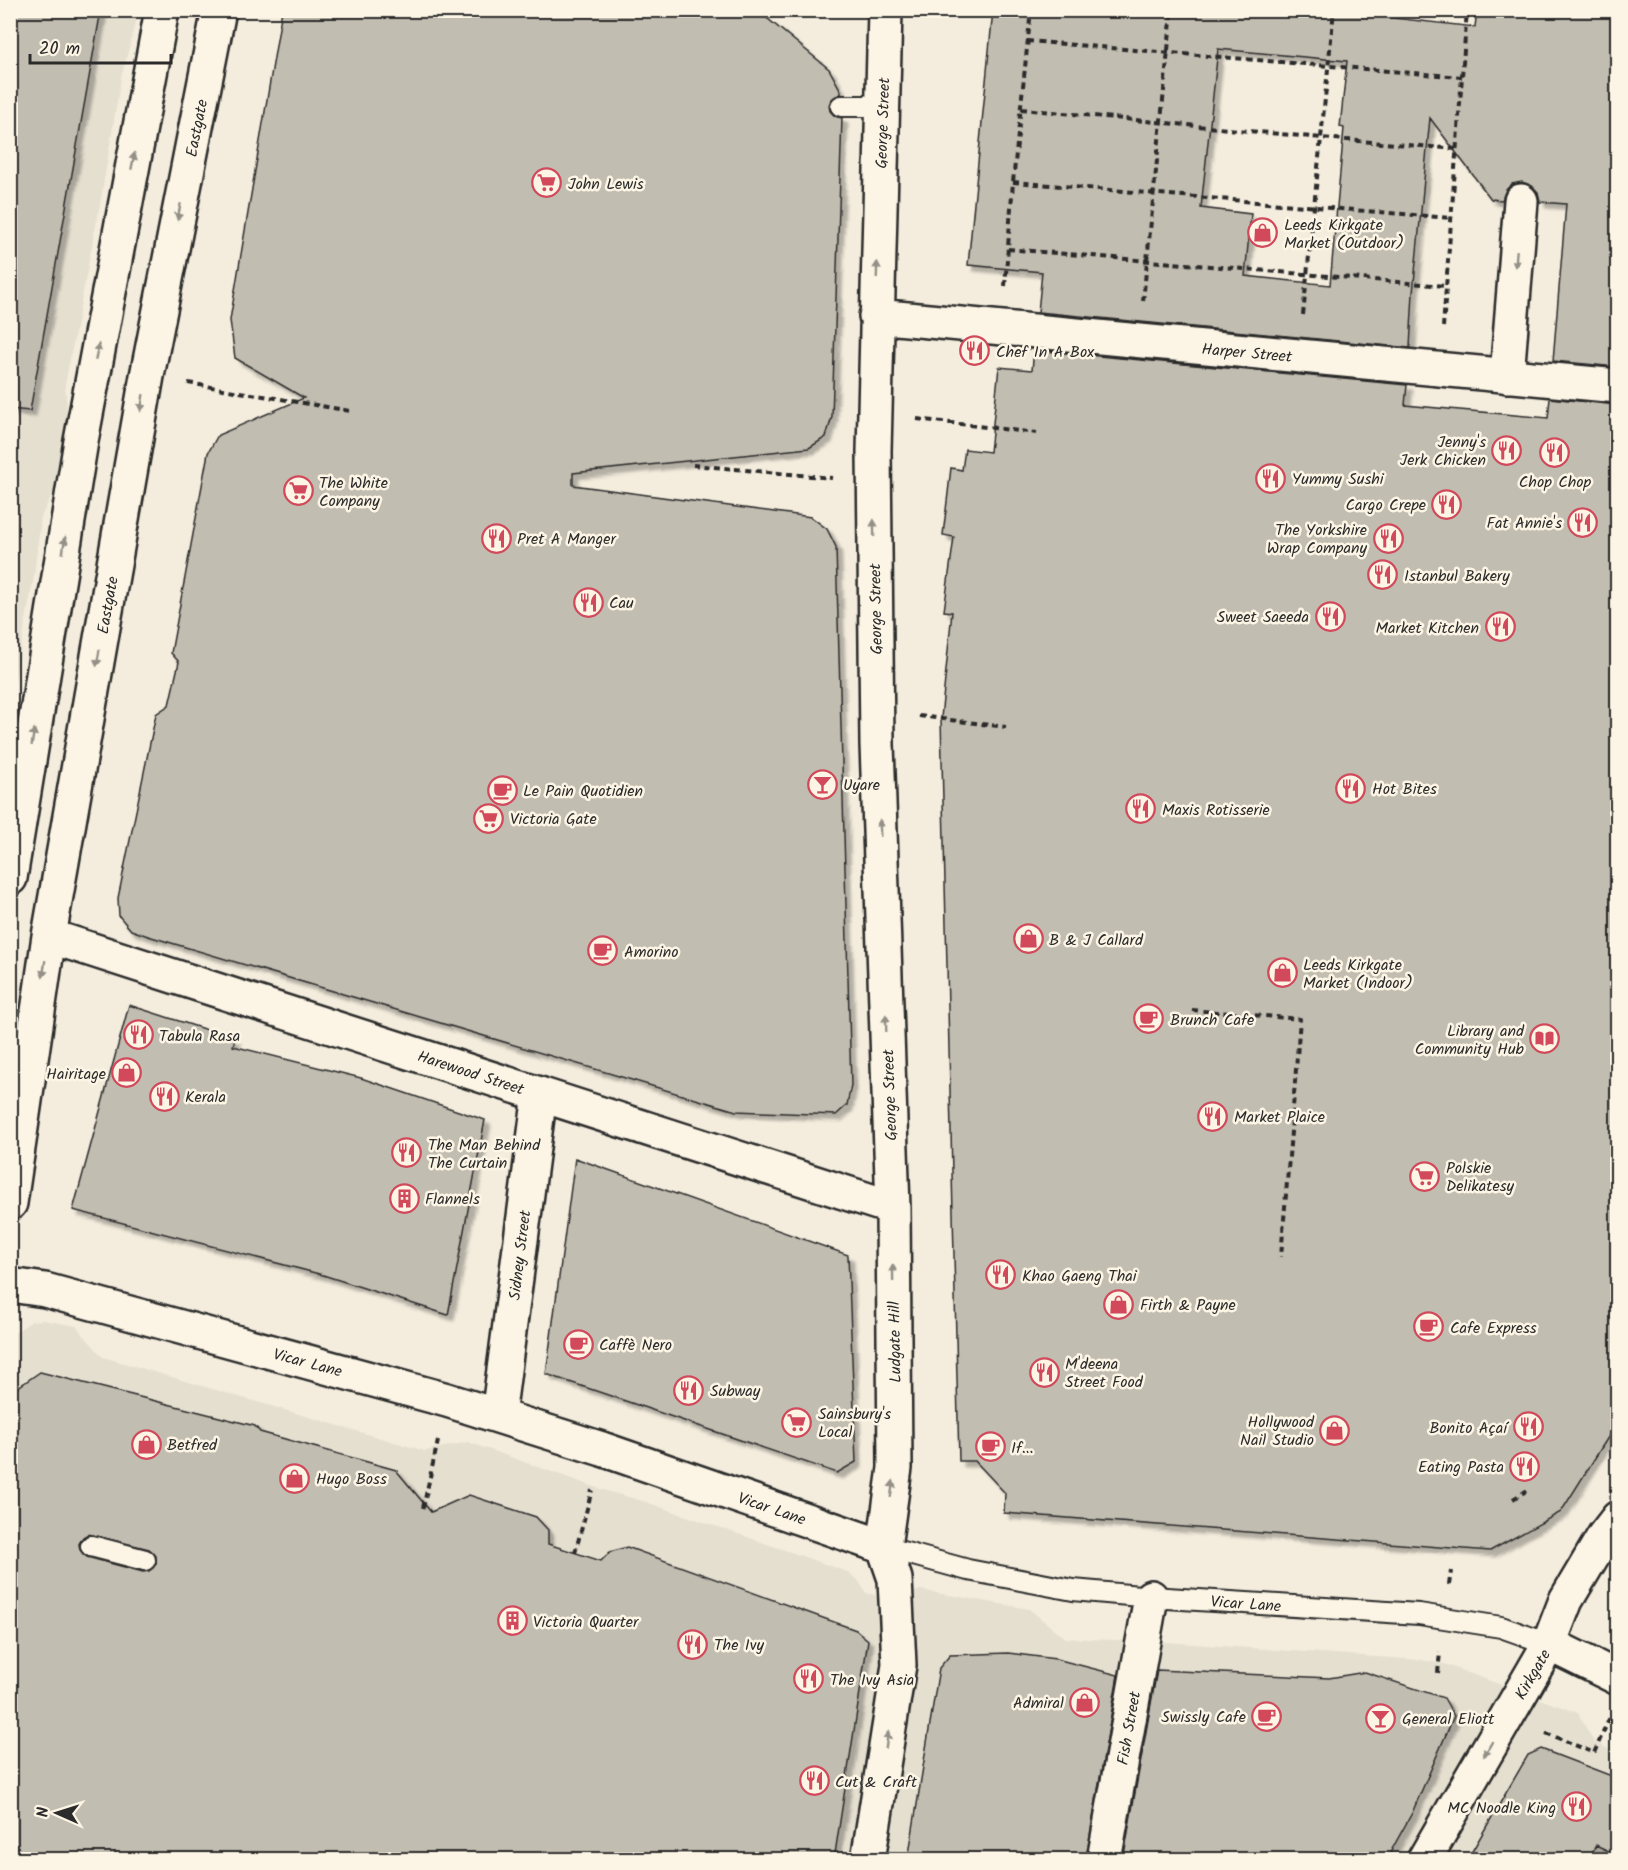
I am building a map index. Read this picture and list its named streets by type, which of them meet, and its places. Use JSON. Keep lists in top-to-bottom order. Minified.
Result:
{"streets":{"street":["George Street","Eastgate","Harper Street","Harewood Street","Sidney Street","Ludgate Hill","Vicar Lane","Kirkgate","Fish Street"]},"crossings":[["George Street","Harper Street"],["George Street","Harewood Street"],["George Street","Ludgate Hill"],["Eastgate","Harewood Street"],["Harewood Street","Sidney Street"],["Harewood Street","Ludgate Hill"],["Sidney Street","Vicar Lane"],["Ludgate Hill","Vicar Lane"],["Vicar Lane","Kirkgate"],["Vicar Lane","Fish Street"]],"one_way":["George Street","Ludgate Hill","Kirkgate"],"places":{"supermarket":["John Lewis","The White Company","Victoria Gate","Polskie Delikatesy","Sainsbury's Local"],"shop":["Leeds Kirkgate Market (Outdoor)","B & J Callard","Leeds Kirkgate Market (Indoor)","Hairitage","Firth & Payne","Hollywood Nail Studio","Betfred","Hugo Boss","Admiral"],"restaurant":["Chef In A Box","Jenny's Jerk Chicken","Chop Chop","Yummy Sushi","Cargo Crepe","Fat Annie's","Pret A Manger","The Yorkshire Wrap Company","Istanbul Bakery","Cau","Sweet Saeeda","Market Kitchen","Hot Bites","Maxis Rotisserie","Tabula Rasa","Kerala","Market Plaice","The Man Behind The Curtain","Khao Gaeng Thai","M'deena Street Food","Subway","Bonito Açaí","Eating Pasta","The Ivy","The Ivy Asia","Cut & Craft","MC Noodle King"],"bar":["Uyare","General Eliott"],"cafe":["Le Pain Quotidien","Amorino","Brunch Cafe","Cafe Express","Caffè Nero","If...","Swissly Cafe"],"library":["Library and Community Hub"],"building":["Flannels","Victoria Quarter"]},"scale_bar":"20 m","north":"left"}
